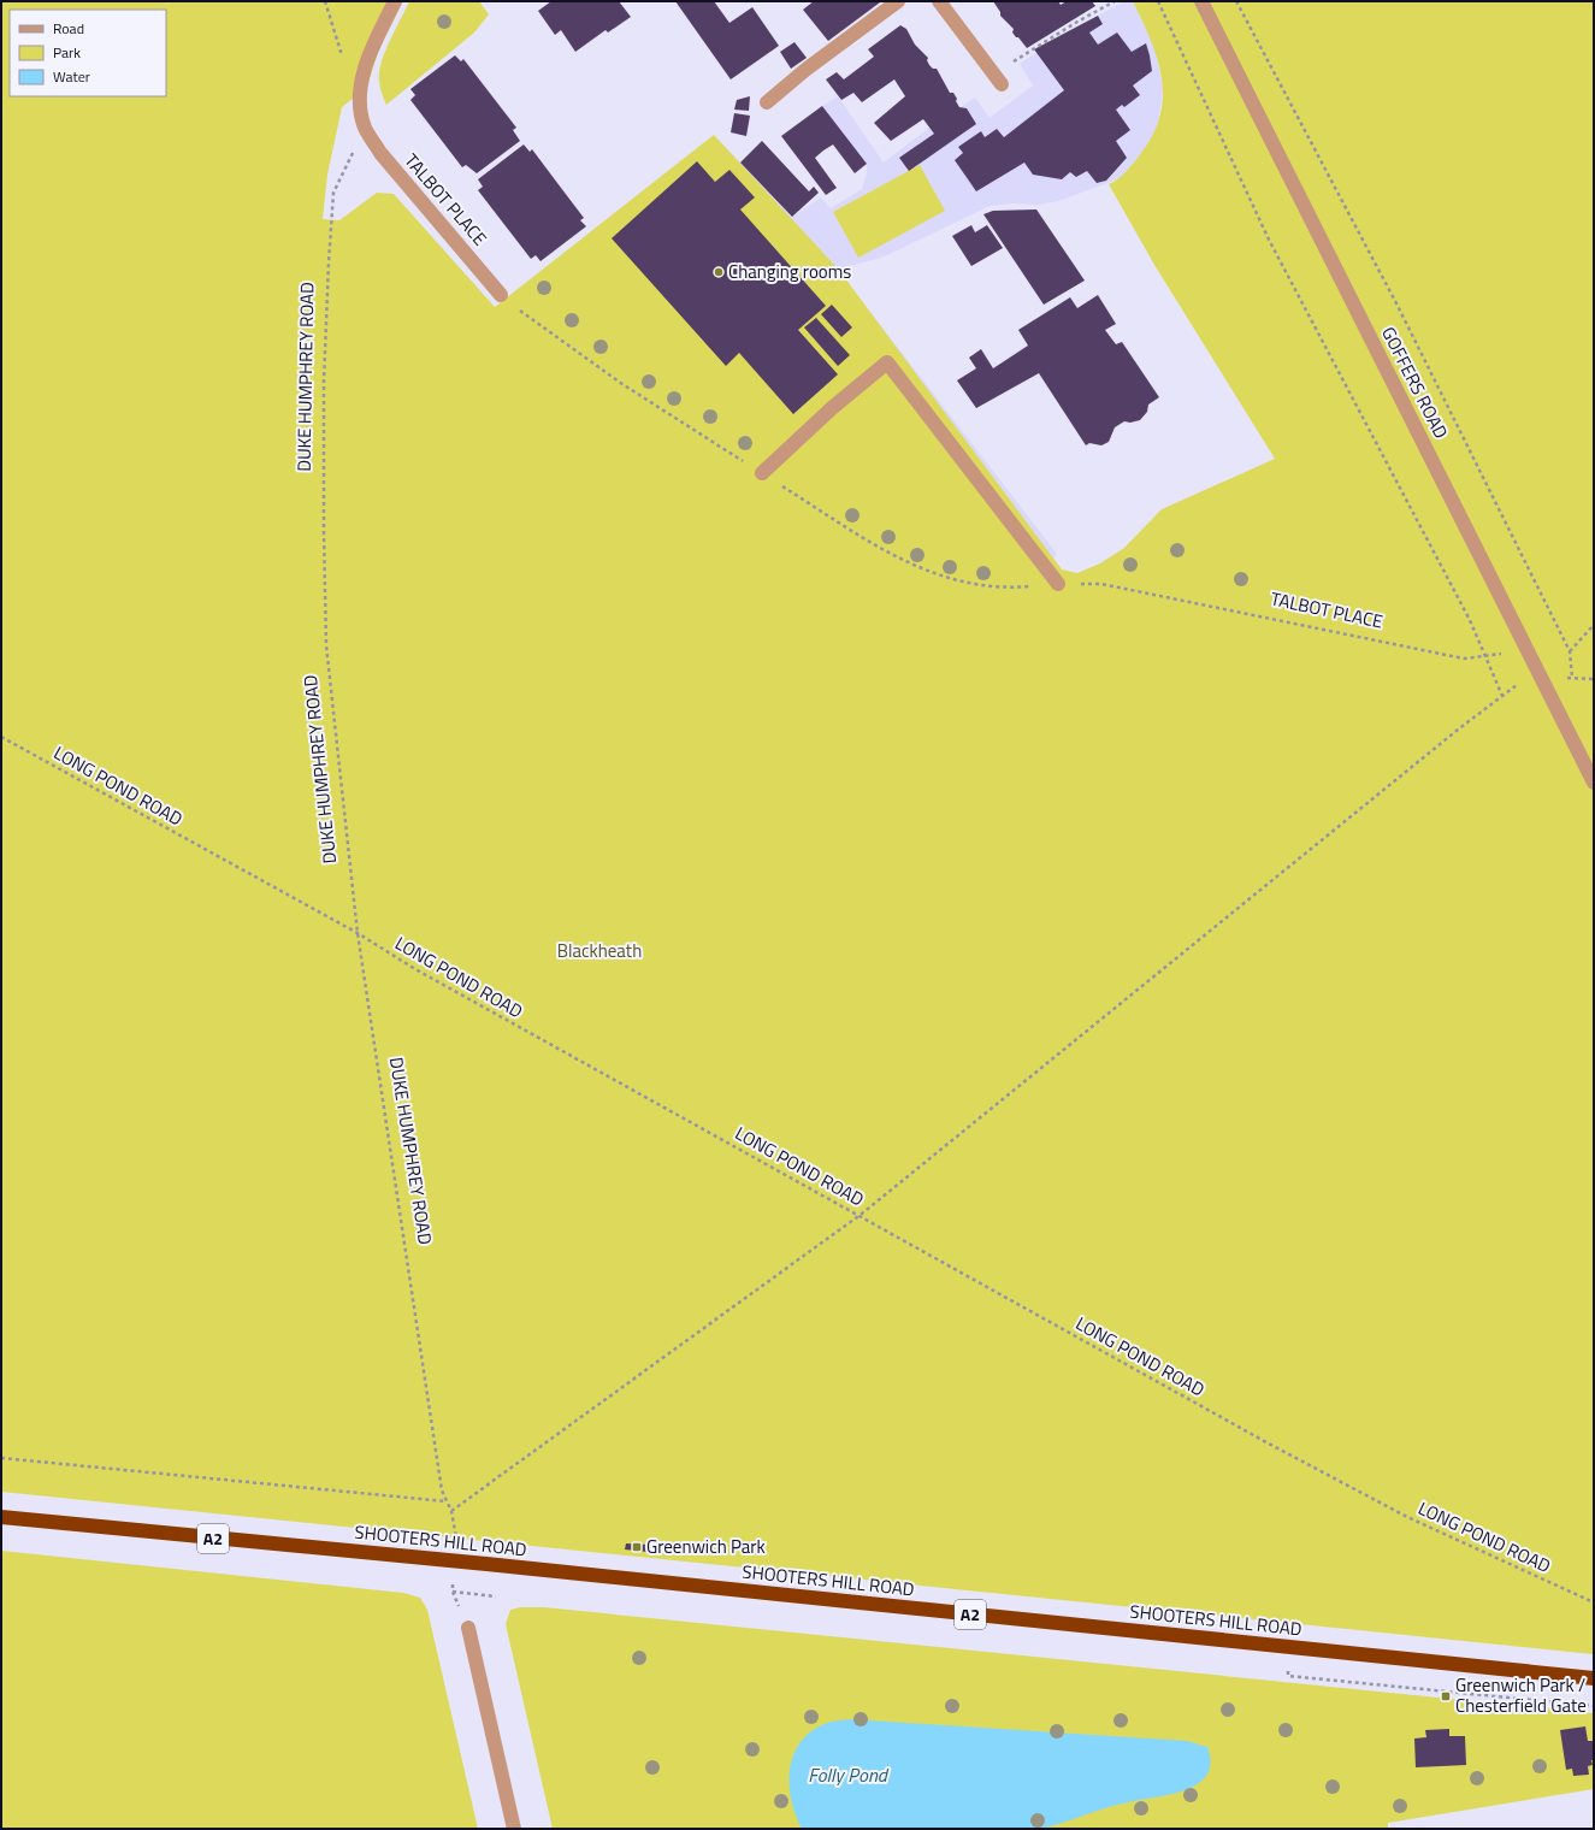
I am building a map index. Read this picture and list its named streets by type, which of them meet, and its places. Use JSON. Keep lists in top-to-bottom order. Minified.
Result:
{"streets":{"highway":["A2","SHOOTERS HILL ROAD"],"street":["TALBOT PLACE","GOFFERS ROAD"],"path":["DUKE HUMPHREY ROAD","LONG POND ROAD"]},"crossings":[["TALBOT PLACE","DUKE HUMPHREY ROAD"],["TALBOT PLACE","GOFFERS ROAD"],["DUKE HUMPHREY ROAD","LONG POND ROAD"]],"water":["Folly Pond"],"parks":["Blackheath"],"places":{"other":["Changing rooms"],"transit":["Greenwich Park","Greenwich Park / Chesterfield Gate"]},"legend":["Road","Park","Water"]}
